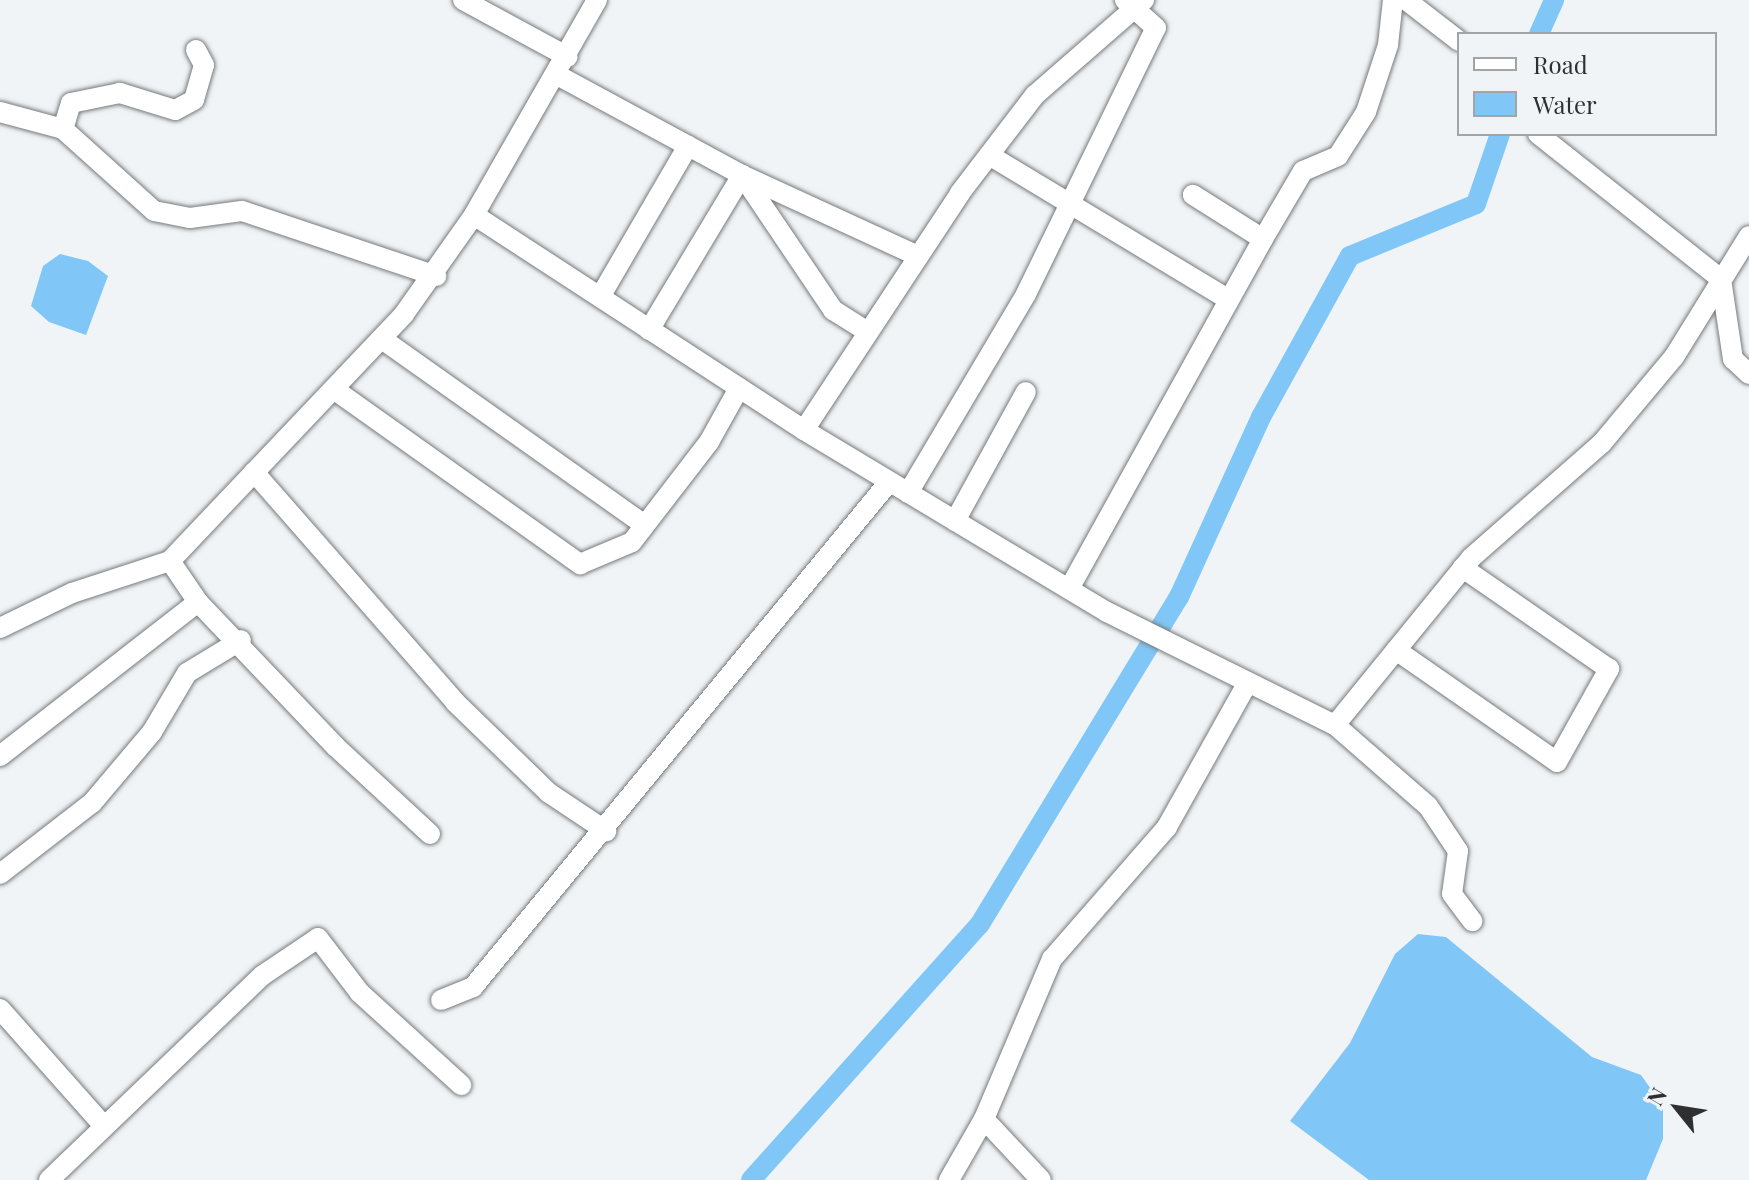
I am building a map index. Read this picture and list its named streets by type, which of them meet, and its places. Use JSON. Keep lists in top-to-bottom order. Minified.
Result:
{"legend":["Road","Water"],"north":"top left"}
